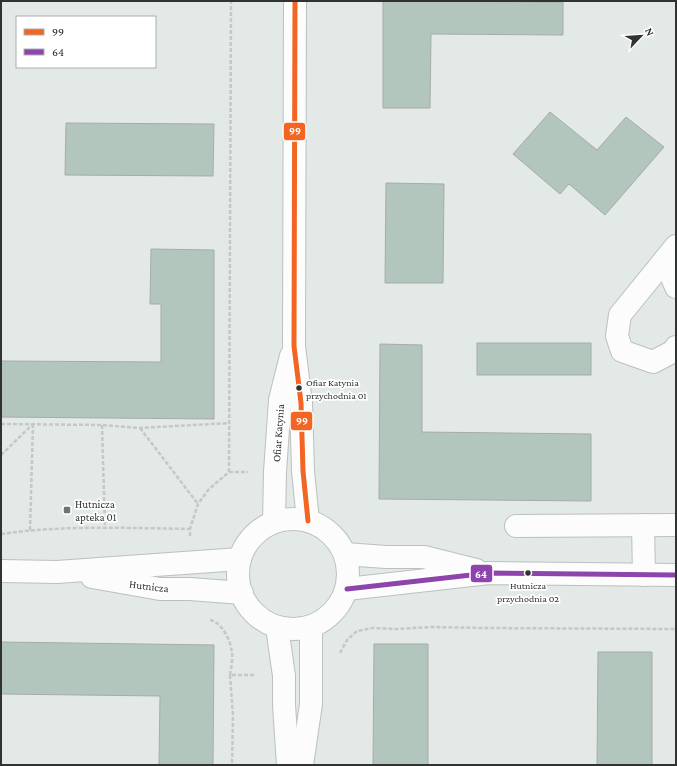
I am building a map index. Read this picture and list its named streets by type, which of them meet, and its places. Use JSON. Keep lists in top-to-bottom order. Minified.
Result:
{"streets":{"street":["Ofiar Katynia","Hutnicza"]},"crossings":[["Ofiar Katynia","Hutnicza"]],"places":{"other":["Ofiar Katynia przychodnia 01","Hutnicza przychodnia 02"],"transit":["Hutnicza apteka 01"]},"lines":["transit line 99","transit line 64"],"legend":["99","64"],"north":"top right"}
